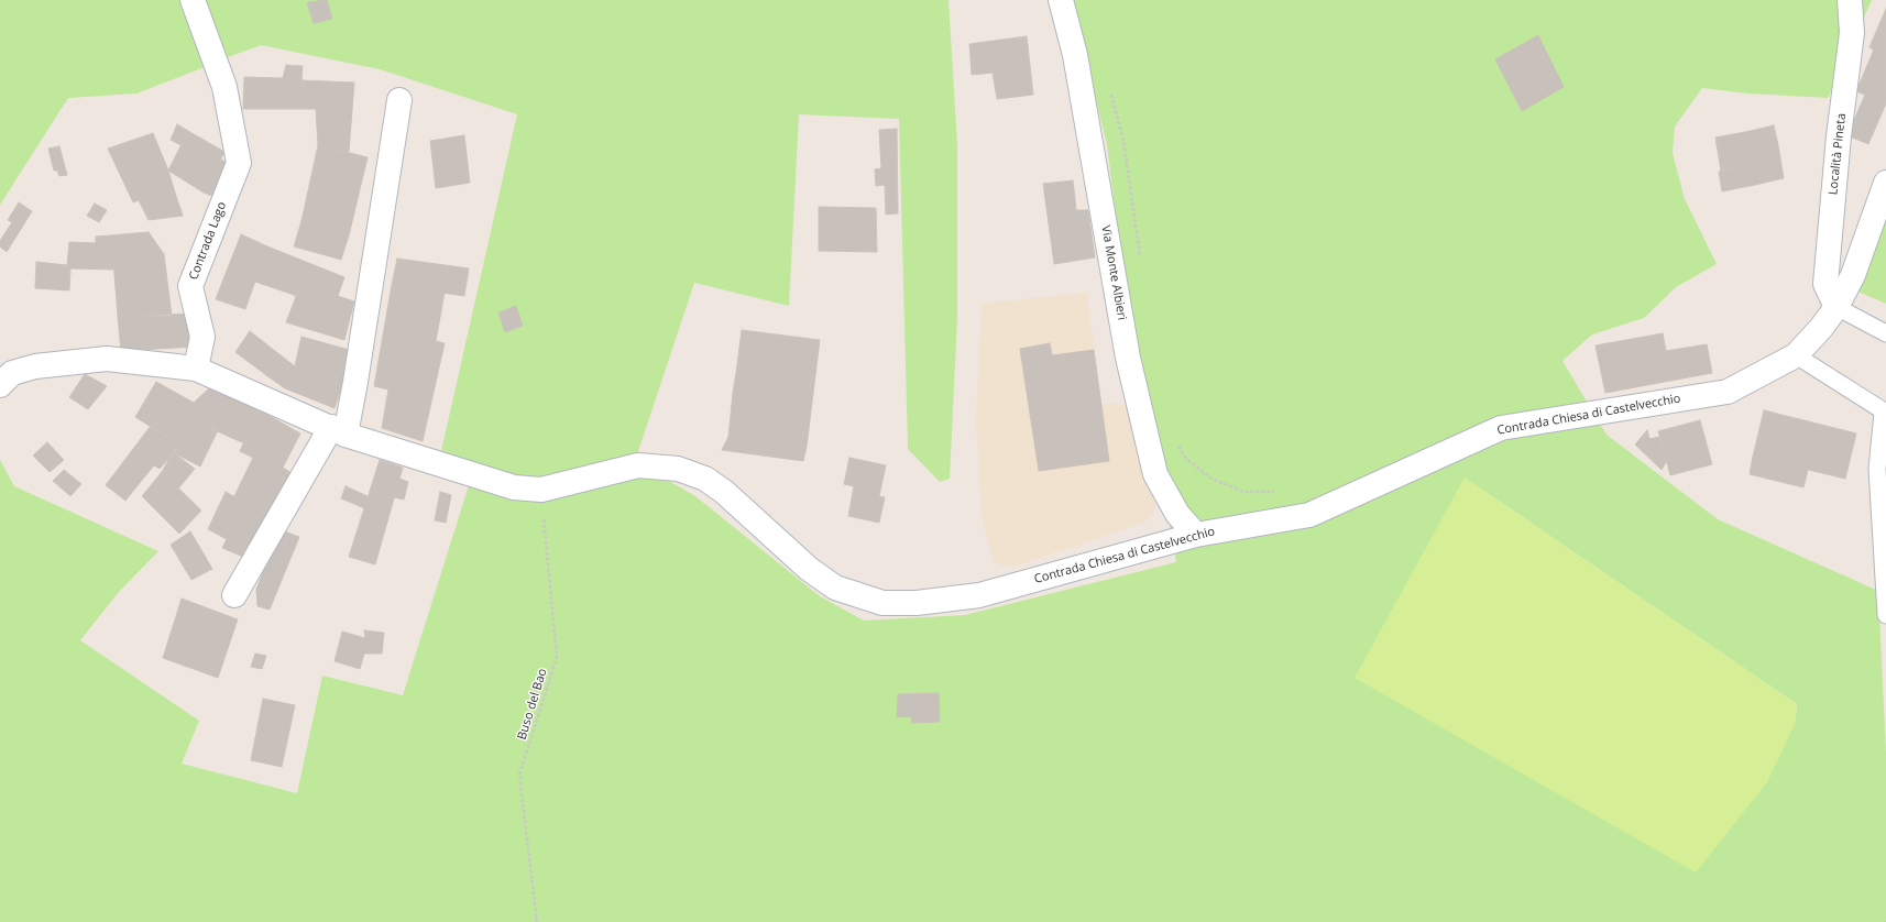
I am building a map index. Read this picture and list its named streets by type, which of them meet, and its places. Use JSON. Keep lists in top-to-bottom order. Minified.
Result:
{"streets":{"street":["Località Pineta","Contrada Lago","Via Monte Albieri","Contrada Chiesa di Castelvecchio"],"path":["Buso del Bao"]},"crossings":[["Località Pineta","Contrada Chiesa di Castelvecchio"],["Via Monte Albieri","Contrada Chiesa di Castelvecchio"],["Contrada Chiesa di Castelvecchio","Buso del Bao"]]}
